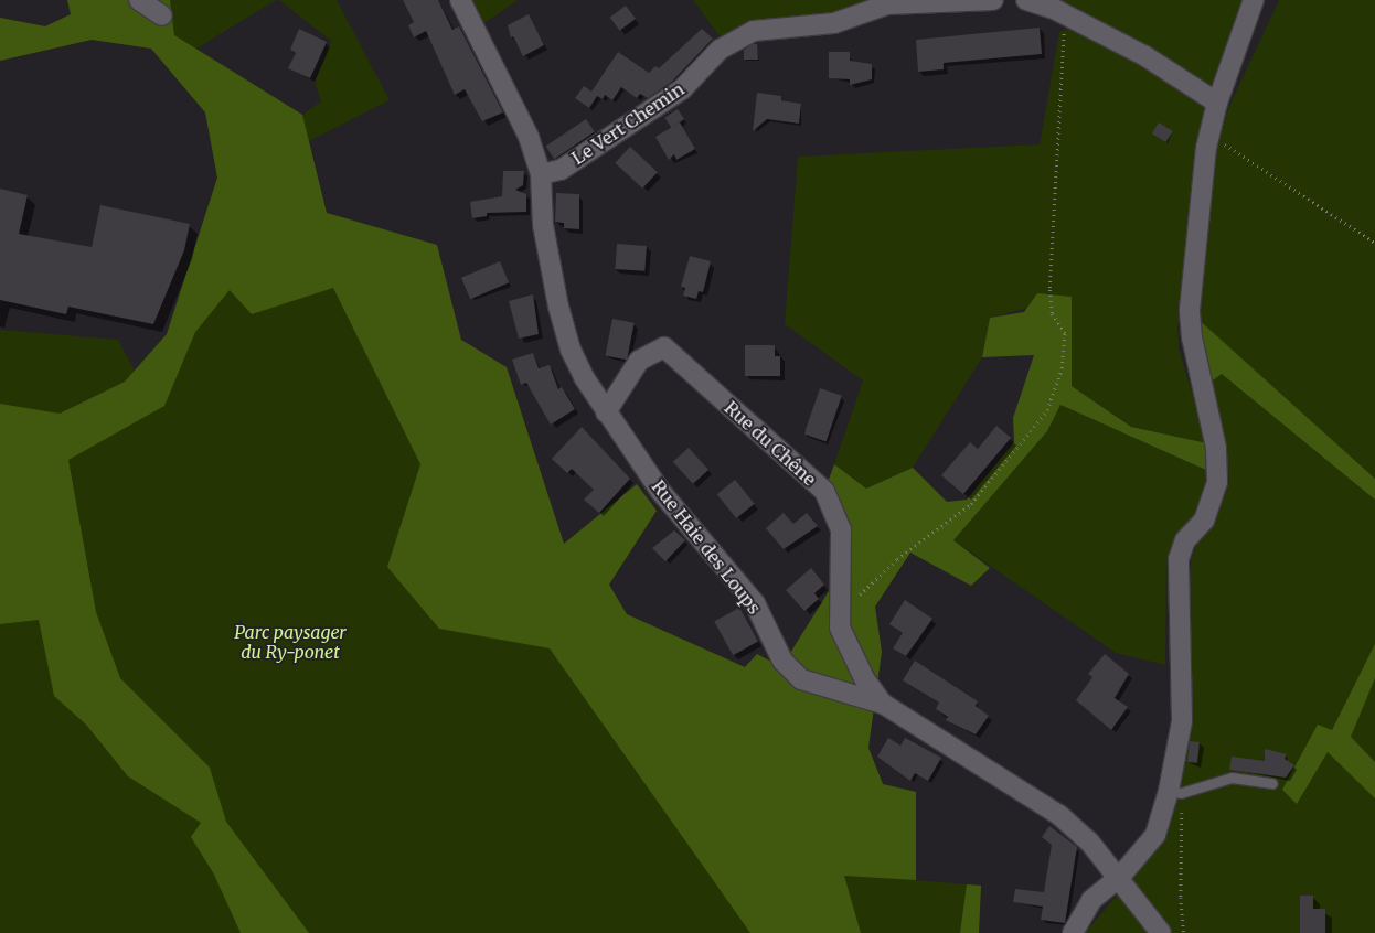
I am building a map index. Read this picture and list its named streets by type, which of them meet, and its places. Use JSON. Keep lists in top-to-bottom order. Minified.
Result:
{"streets":{"street":["Le Vert Chemin","Rue du Chêne","Rue Haie des Loups"]},"crossings":[["Le Vert Chemin","Rue Haie des Loups"],["Rue du Chêne","Rue Haie des Loups"]],"parks":["Parc paysager du Ry-ponet"]}
